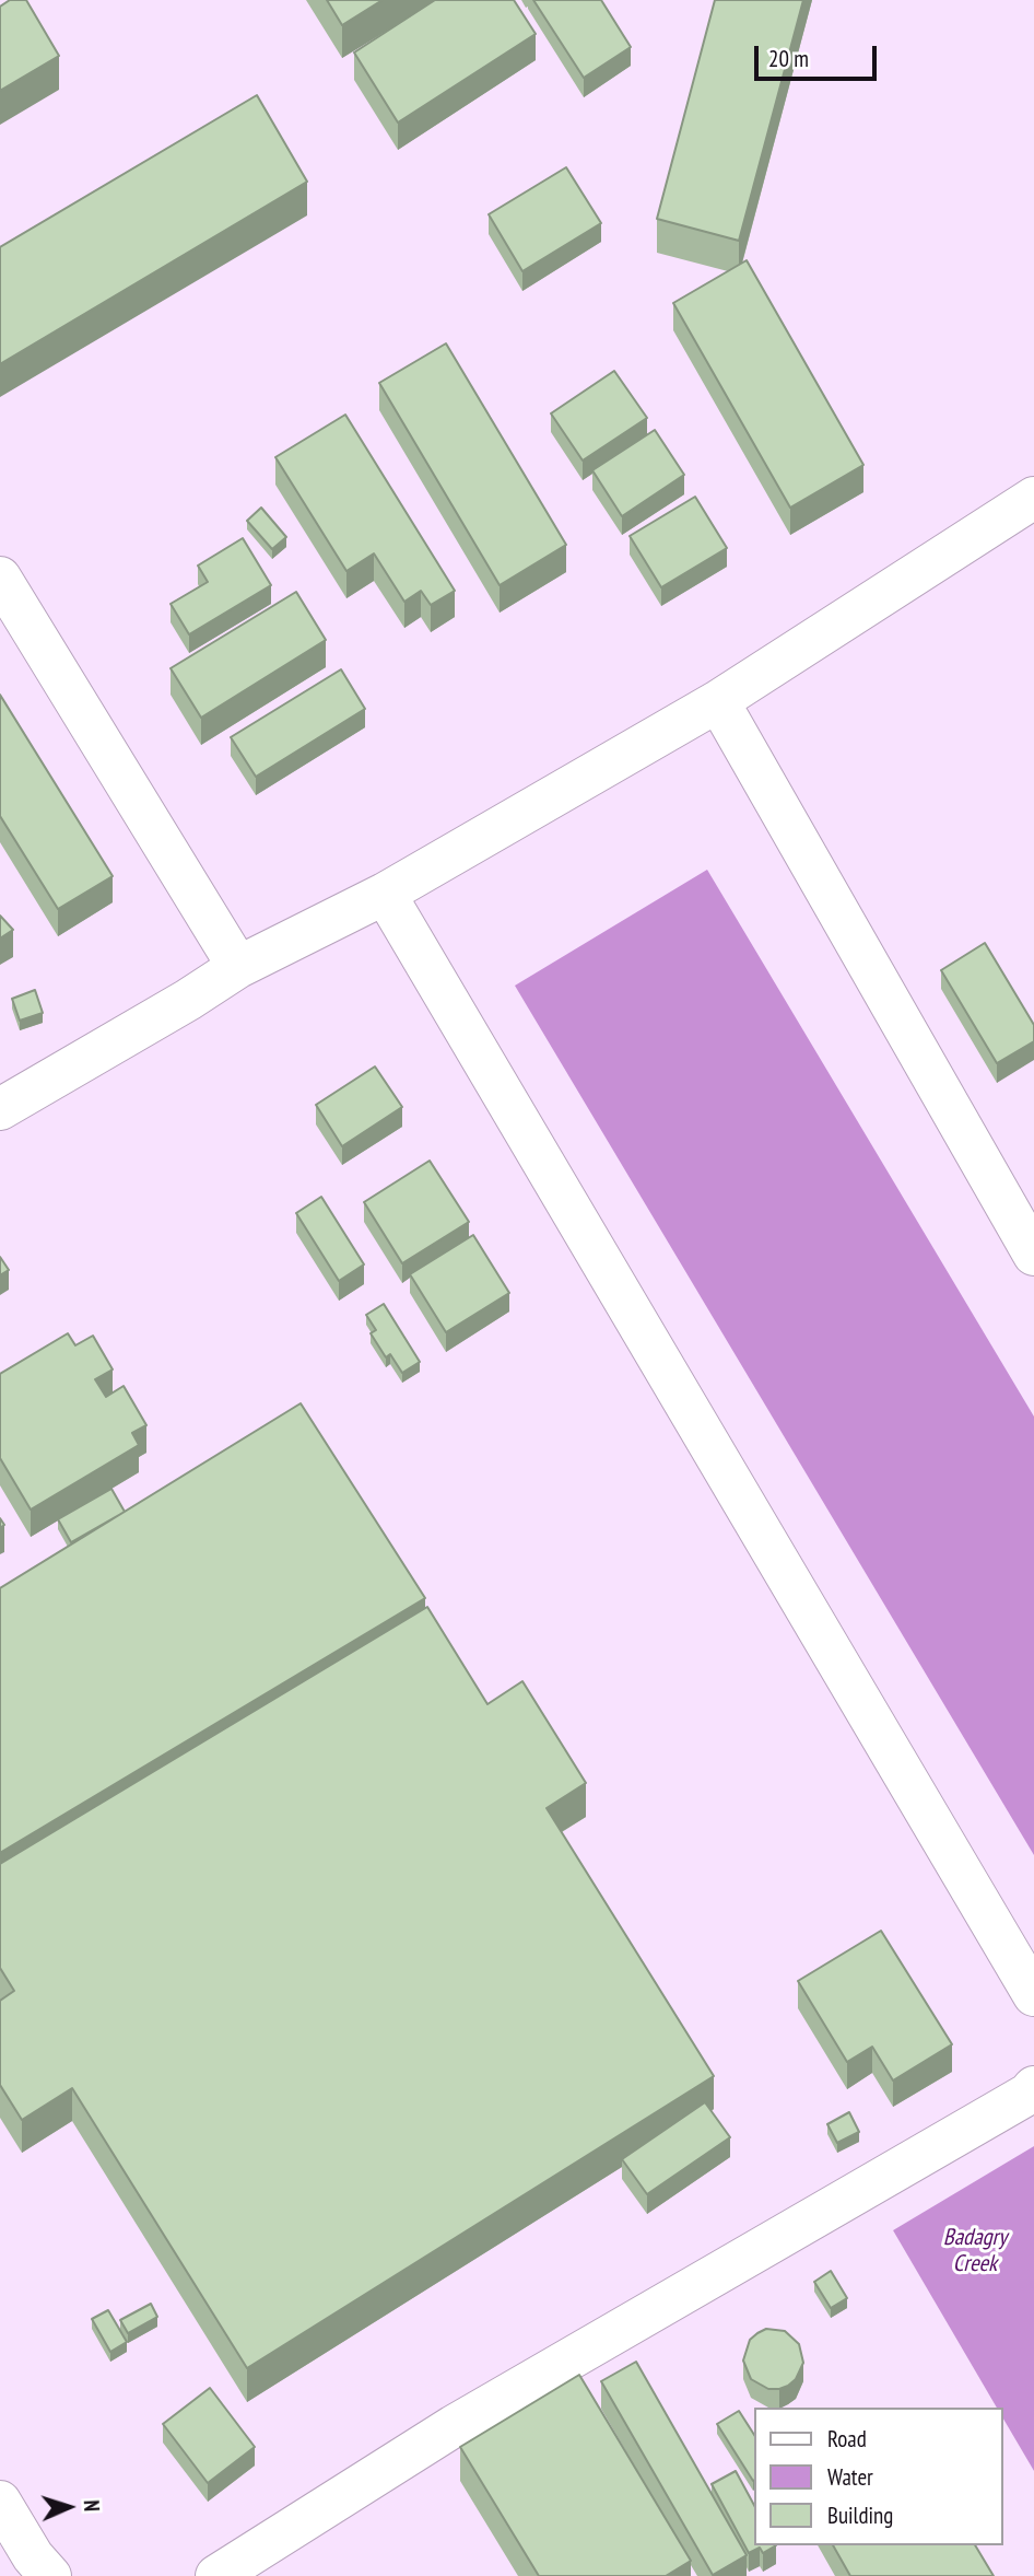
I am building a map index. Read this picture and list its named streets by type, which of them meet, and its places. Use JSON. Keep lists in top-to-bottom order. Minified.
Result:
{"water":["Badagry Creek"],"legend":["Road","Water","Building"],"scale_bar":"20 m","north":"right"}
